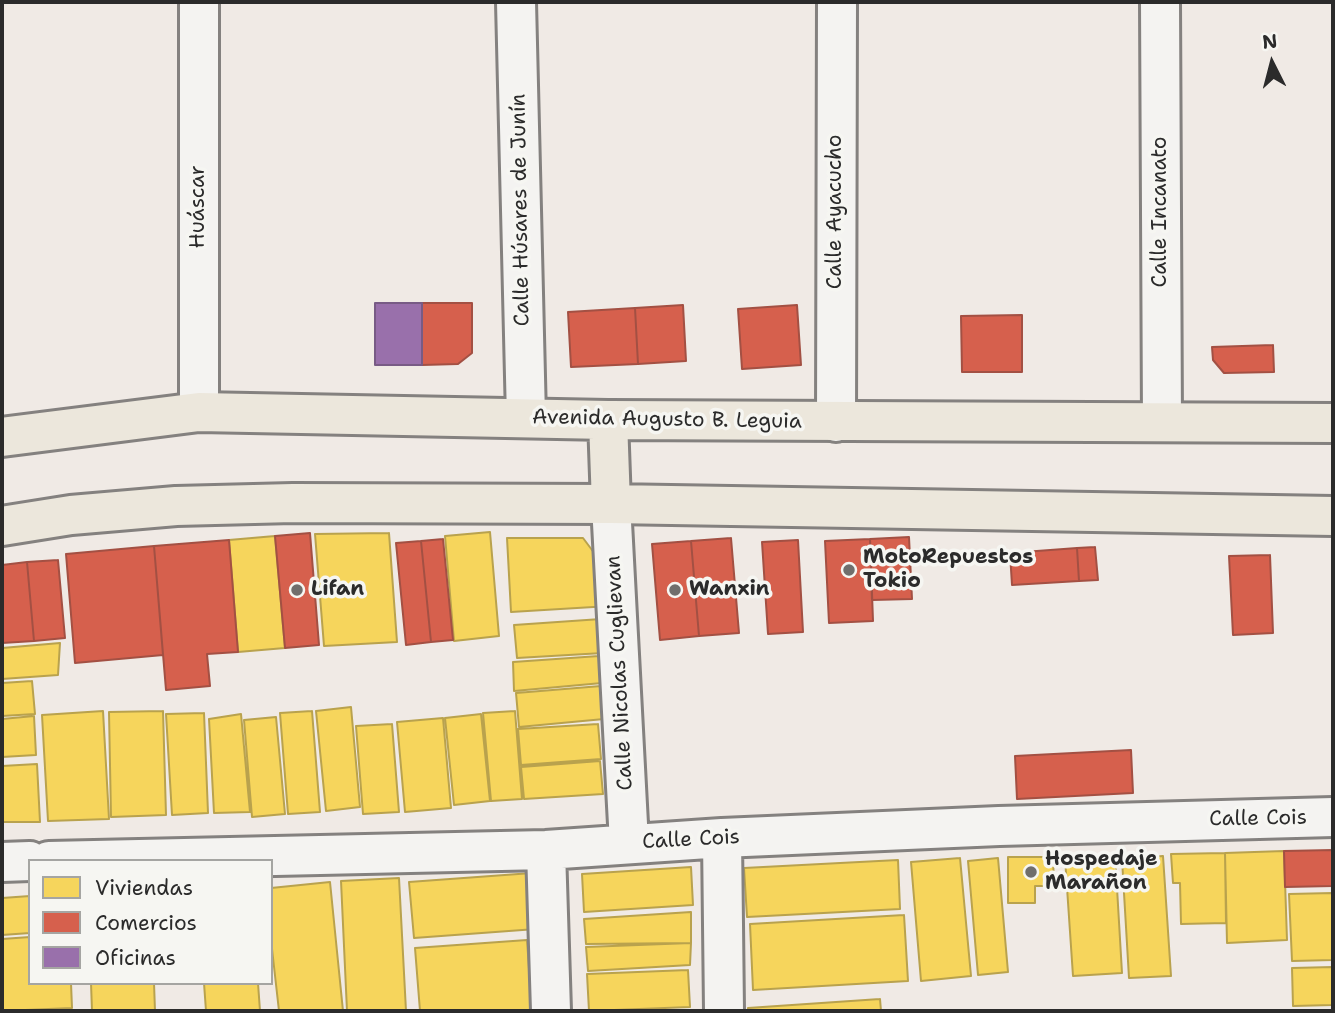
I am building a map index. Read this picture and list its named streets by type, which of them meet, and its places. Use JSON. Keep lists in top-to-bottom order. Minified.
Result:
{"streets":{"main road":["Avenida Augusto B. Leguia"],"street":["Huáscar","Calle Húsares de Junín","Calle Ayacucho","Calle Incanato","Calle Nicolas Cuglievan","Calle Cois"]},"crossings":[["Huáscar","Avenida Augusto B. Leguia"],["Calle Húsares de Junín","Avenida Augusto B. Leguia"],["Calle Ayacucho","Avenida Augusto B. Leguia"],["Calle Incanato","Avenida Augusto B. Leguia"],["Calle Nicolas Cuglievan","Calle Cois"]],"places":["MotoRepuestos Tokio","Lifan","Wanxin","Hospedaje Marañon"],"legend":["Viviendas","Comercios","Oficinas"],"north":"top"}
